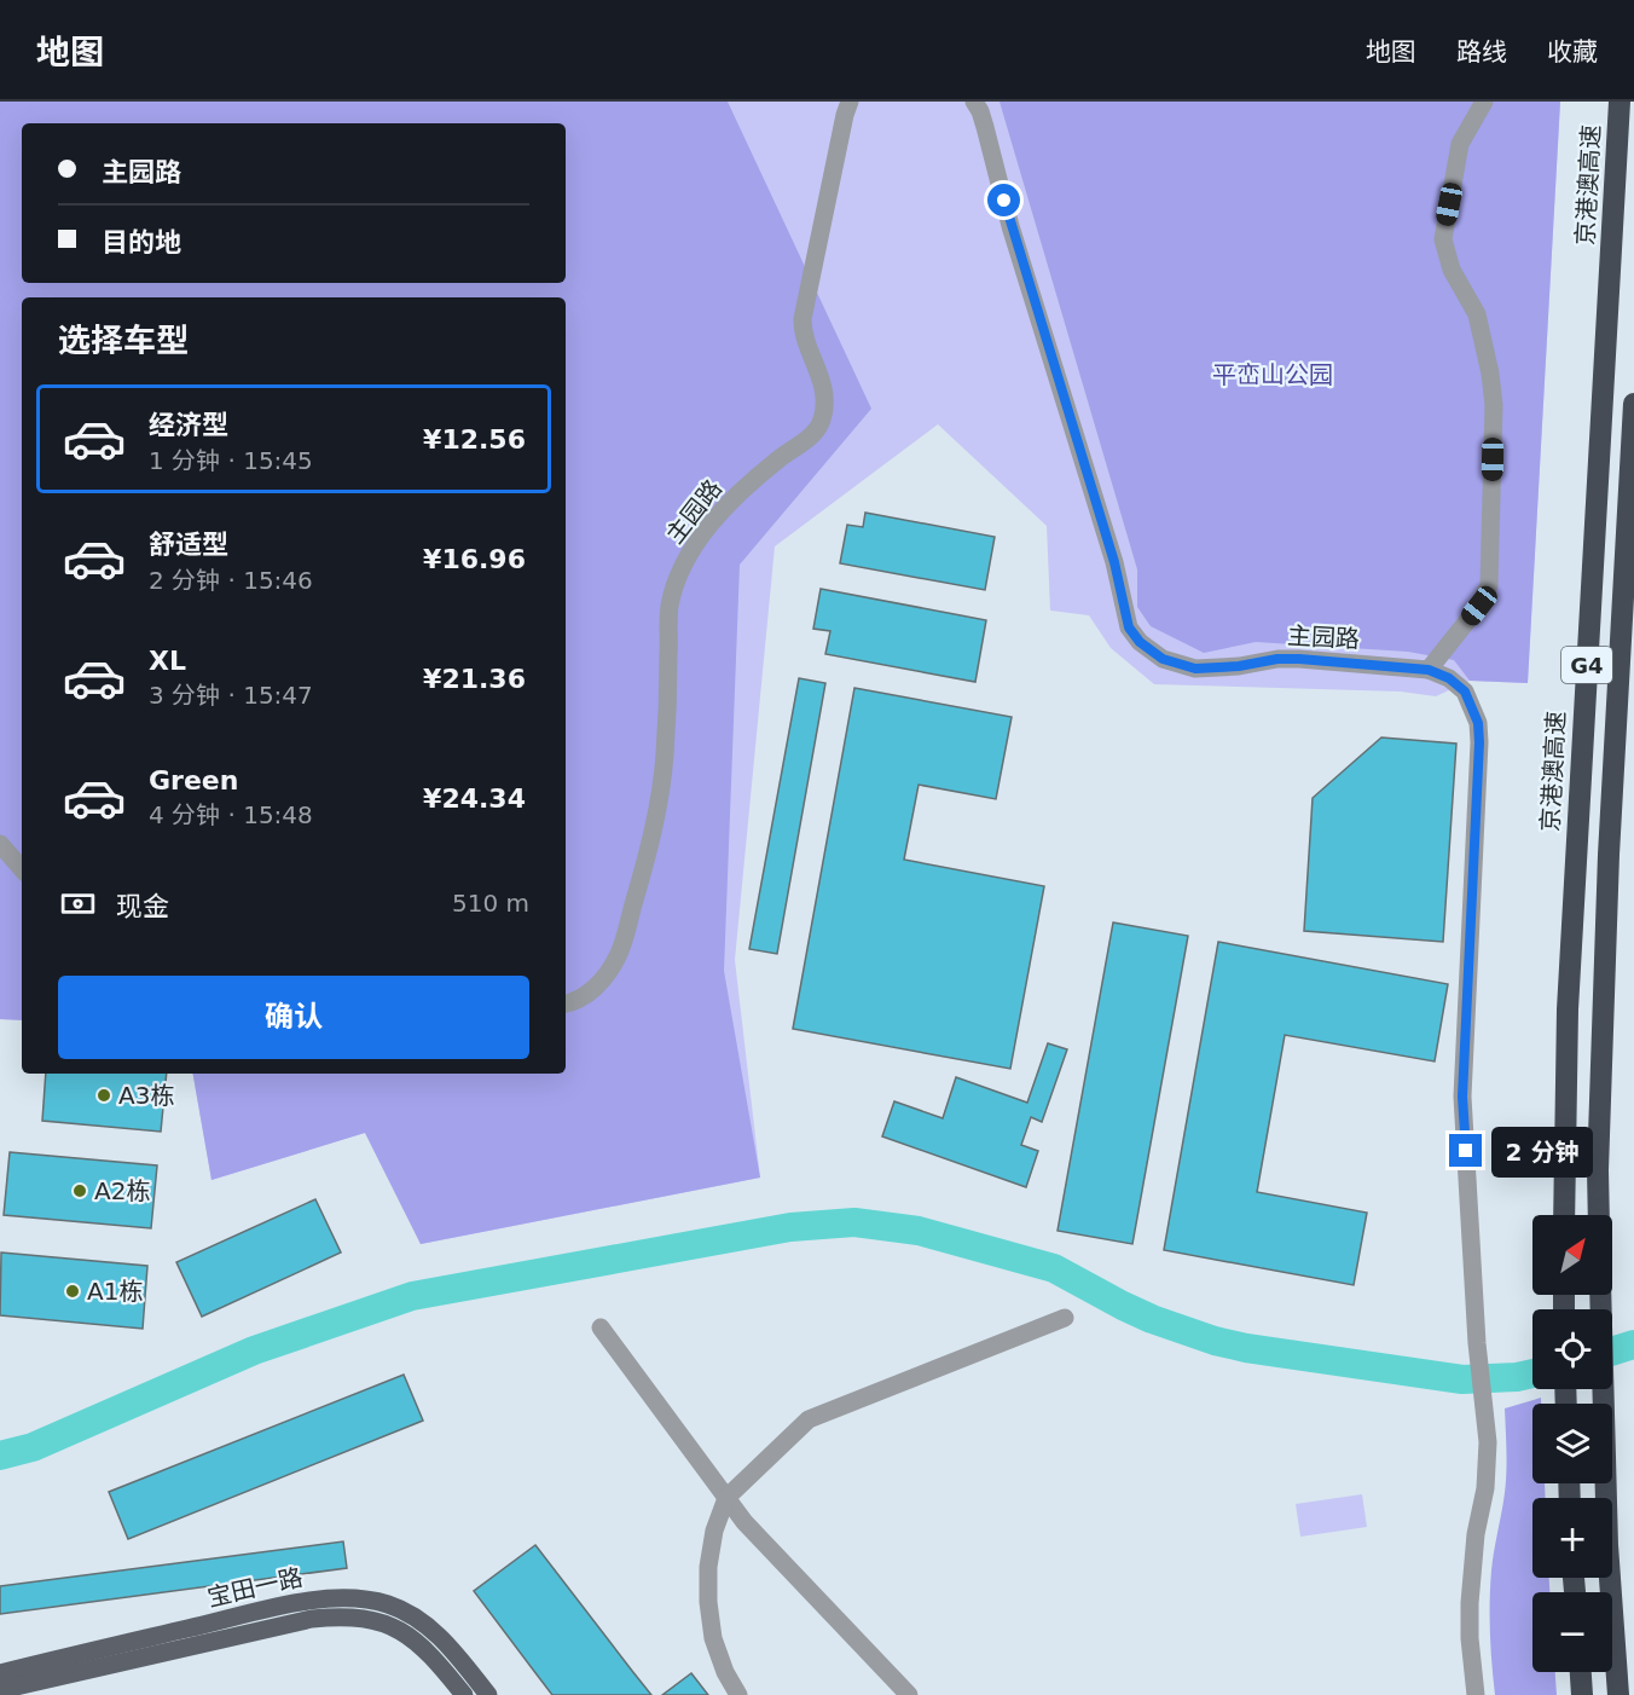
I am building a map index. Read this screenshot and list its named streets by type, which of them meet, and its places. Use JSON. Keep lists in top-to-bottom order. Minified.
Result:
{"streets":{"highway":["京港澳高速","G4"],"main road":["宝田一路"],"street":["主园路"]},"parks":["平峦山公园"],"places":["A3栋","A2栋","A1栋"],"north":"top right","page":{"header":"地图","nav":["地图","路线","收藏"],"banner":["主园路","目的地"],"heading":"选择车型","list":[{"name":"经济型","note":"1 分钟 · 15:45","value":"¥12.56"},{"name":"舒适型","note":"2 分钟 · 15:46","value":"¥16.96"},{"name":"XL","note":"3 分钟 · 15:47","value":"¥21.36"},{"name":"Green","note":"4 分钟 · 15:48","value":"¥24.34"}],"pay":["现金","510 m"],"buttons":"确认","bubble":"2 分钟","map_buttons":["+","−"]}}
